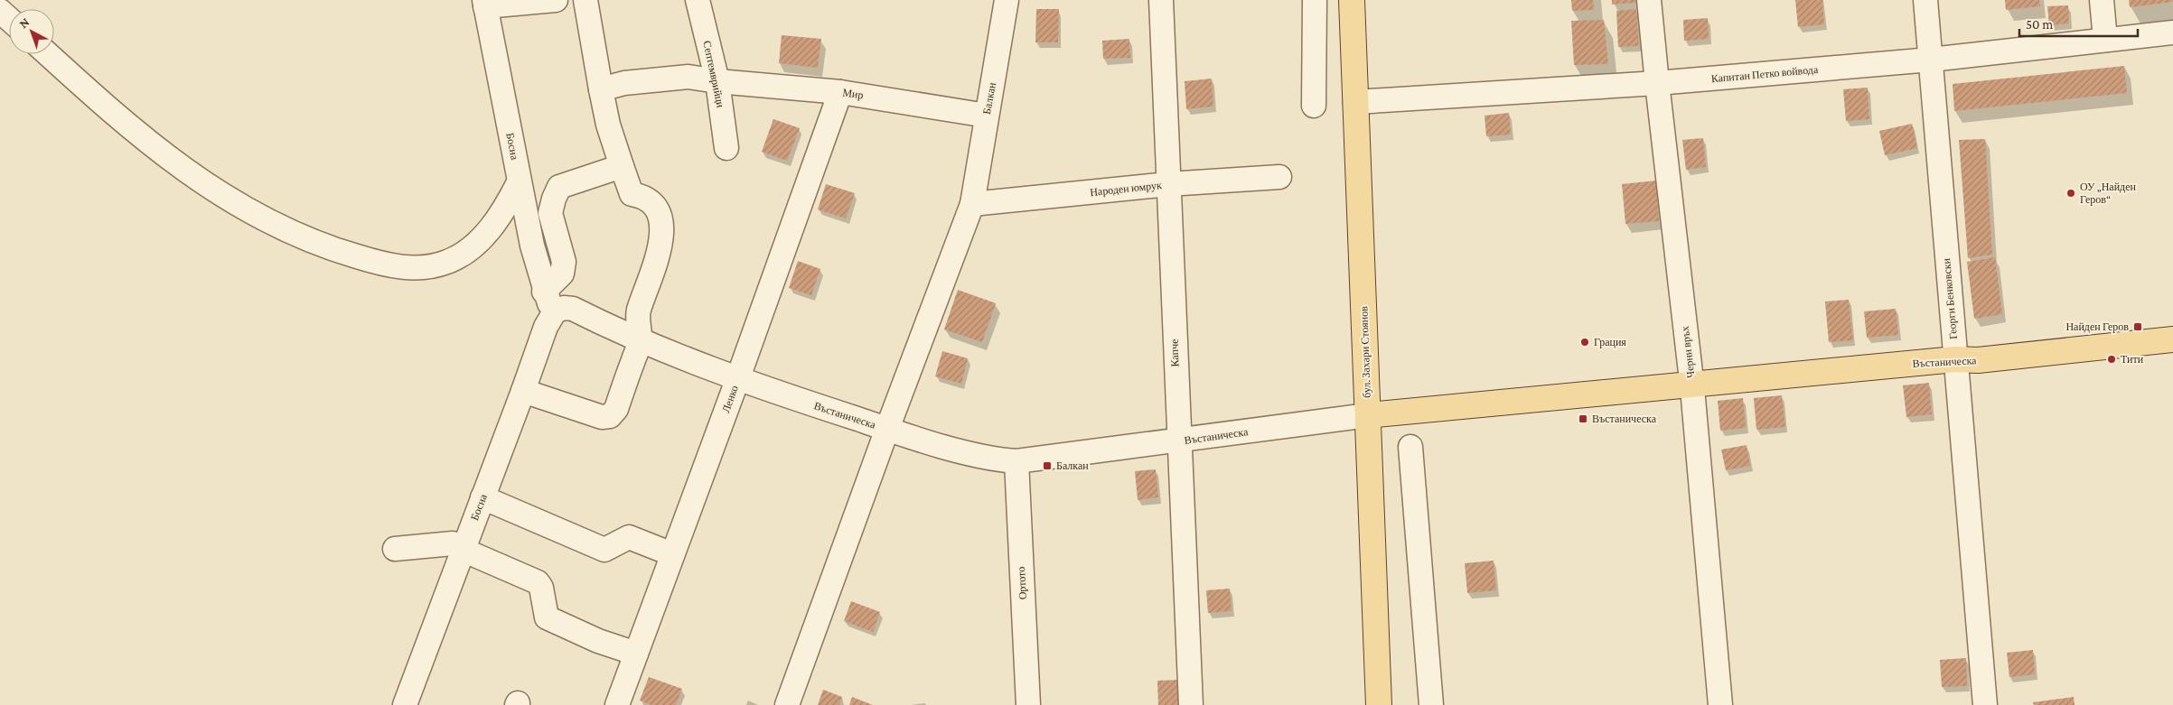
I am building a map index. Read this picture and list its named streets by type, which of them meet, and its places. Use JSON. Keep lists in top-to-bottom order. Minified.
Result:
{"streets":{"main road":["бул. Захари Стоянов","Въстаническа"],"street":["Септемврийци","Капитан Петко войвода","Мир","Балкан","Босна","Народен юмрук","Георги Бенковски","Черни връх","Капче","Ленко","Ортото"]},"crossings":[["Септемврийци","Мир"],["Капитан Петко войвода","Георги Бенковски"],["Капитан Петко войвода","бул. Захари Стоянов"],["Капитан Петко войвода","Черни връх"],["Мир","Балкан"],["Мир","Ленко"],["Балкан","Народен юмрук"],["Балкан","Въстаническа"],["Босна","Въстаническа"],["Народен юмрук","Капче"],["Георги Бенковски","Въстаническа"],["бул. Захари Стоянов","Въстаническа"],["Черни връх","Въстаническа"],["Капче","Въстаническа"],["Въстаническа","Ленко"],["Въстаническа","Ортото"]],"places":{"other":["ОУ „Найден Геров“","Грация","Тити"],"transit":["Найден Геров","Въстаническа","Балкан"]},"scale_bar":"50 m","north":"top left"}
